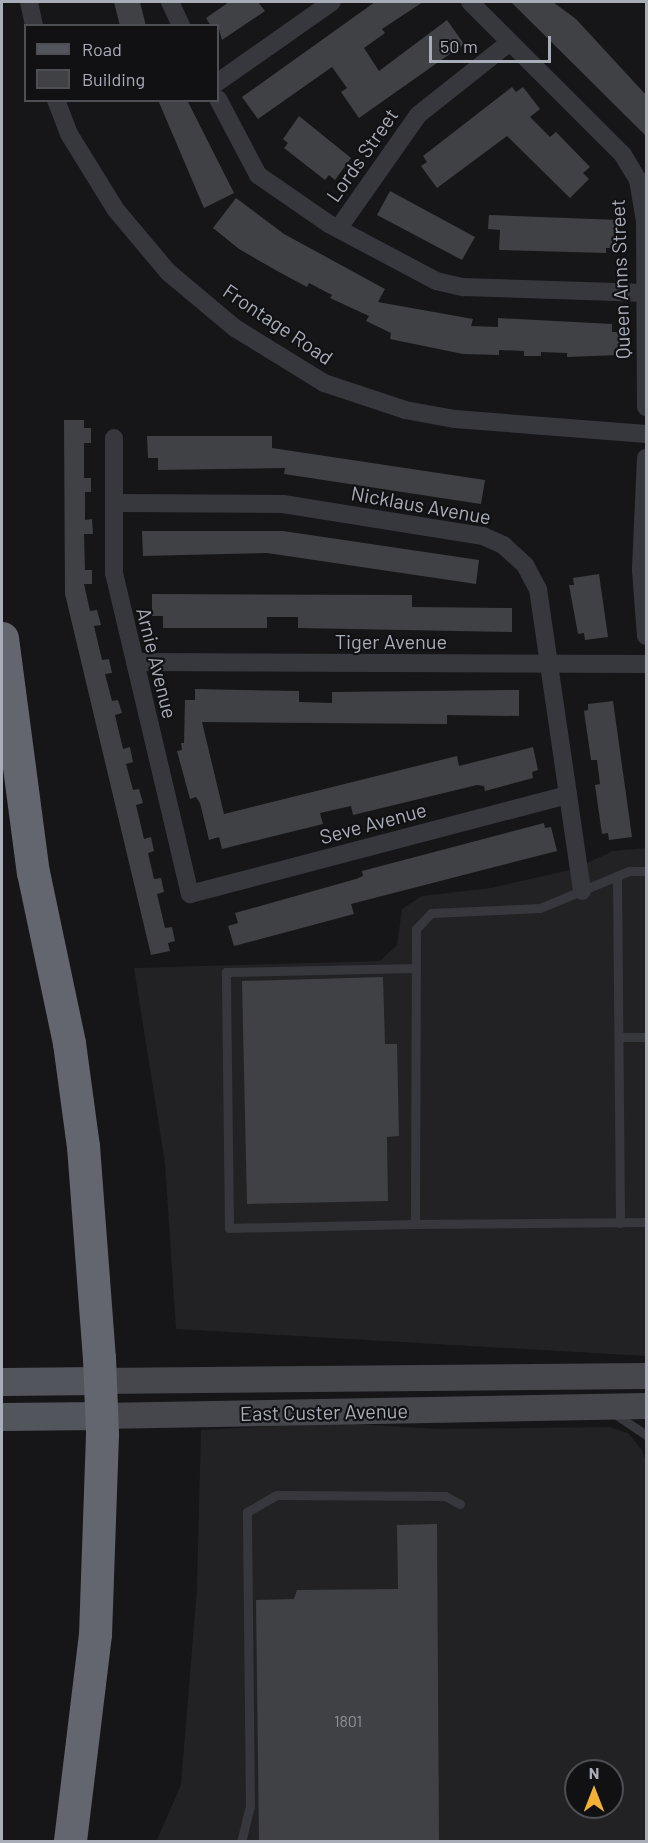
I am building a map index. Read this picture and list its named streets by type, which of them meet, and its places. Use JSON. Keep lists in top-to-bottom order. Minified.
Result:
{"streets":{"main road":["East Custer Avenue"],"street":["Lords Street","Queen Anns Street","Frontage Road","Nicklaus Avenue","Tiger Avenue","Arnie Avenue","Seve Avenue"]},"crossings":[["Lords Street","Queen Anns Street"],["Nicklaus Avenue","Tiger Avenue"],["Nicklaus Avenue","Arnie Avenue"],["Nicklaus Avenue","Seve Avenue"],["Tiger Avenue","Arnie Avenue"],["Arnie Avenue","Seve Avenue"]],"house_numbers":["1801"],"legend":["Road","Building"],"scale_bar":"50 m","north":"top"}
